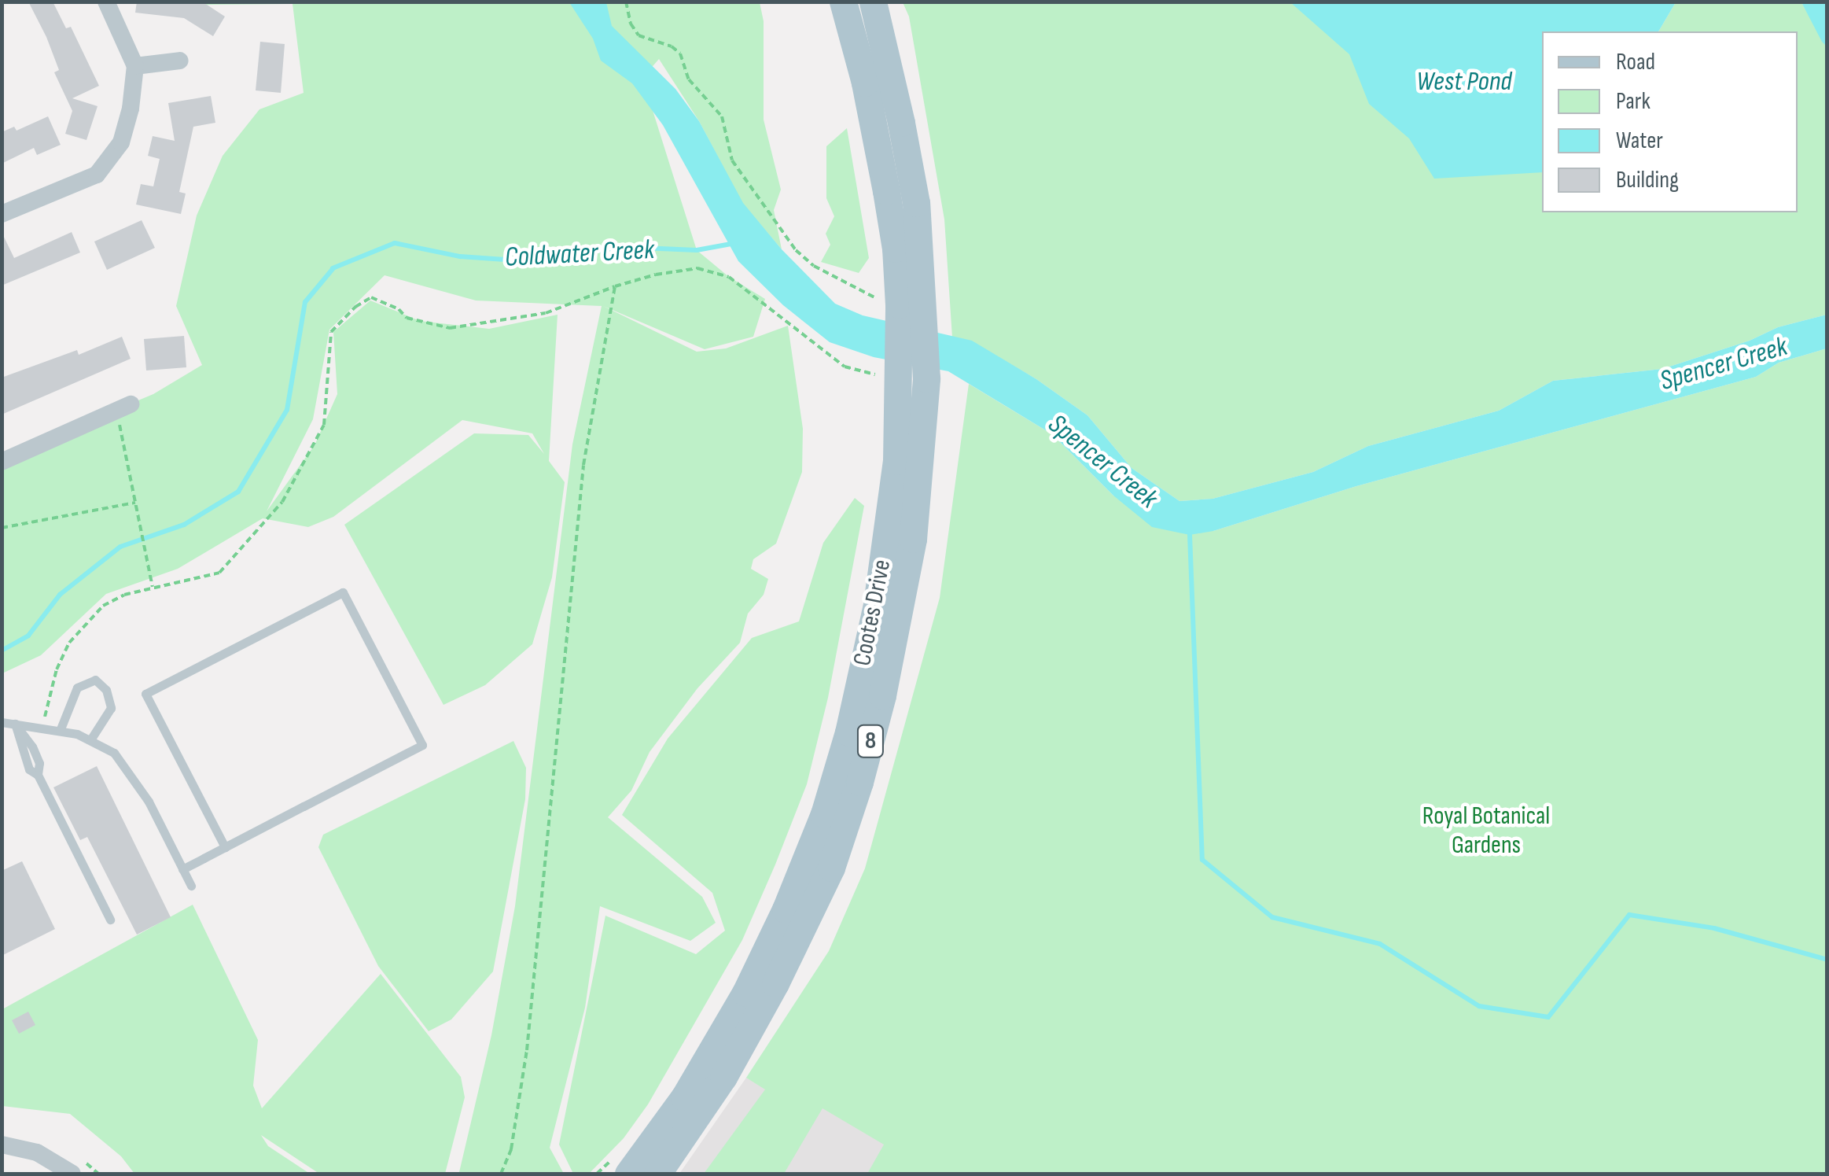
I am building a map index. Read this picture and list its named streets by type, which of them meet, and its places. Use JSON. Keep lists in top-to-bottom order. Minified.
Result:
{"streets":{"main road":["Cootes Drive","8"]},"water":["West Pond","Coldwater Creek","Spencer Creek"],"parks":["Royal Botanical Gardens"],"legend":["Road","Park","Water","Building"]}
